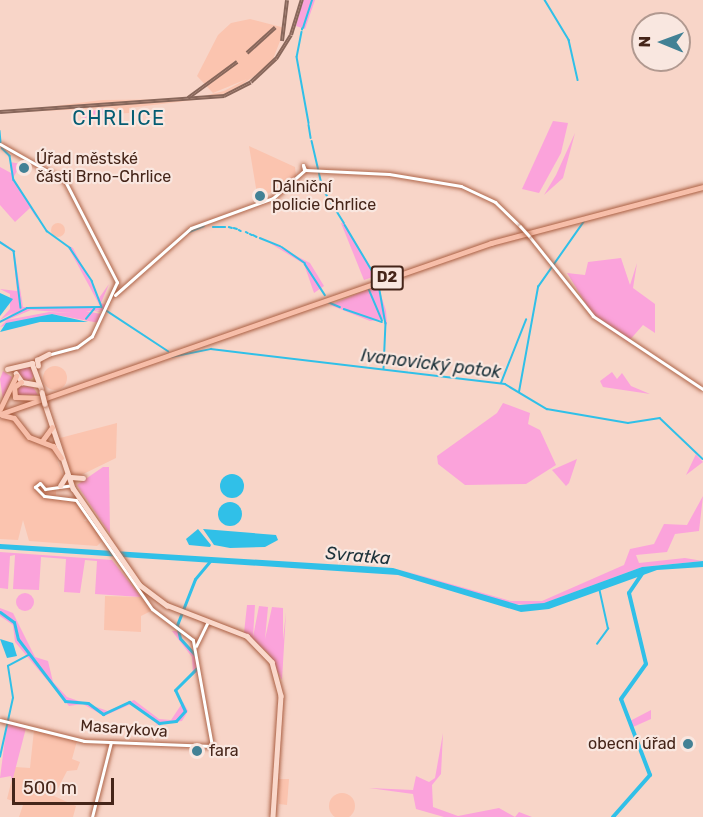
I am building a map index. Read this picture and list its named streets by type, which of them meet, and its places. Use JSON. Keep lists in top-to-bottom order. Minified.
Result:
{"streets":{"highway":["D2"],"street":["Masarykova"]},"districts":["CHRLICE"],"water":["Ivanovický potok","Svratka"],"places":["Úřad městské části Brno-Chrlice","Dálniční policie Chrlice","obecní úřad","fara"],"scale_bar":"500 m","north":"left"}
